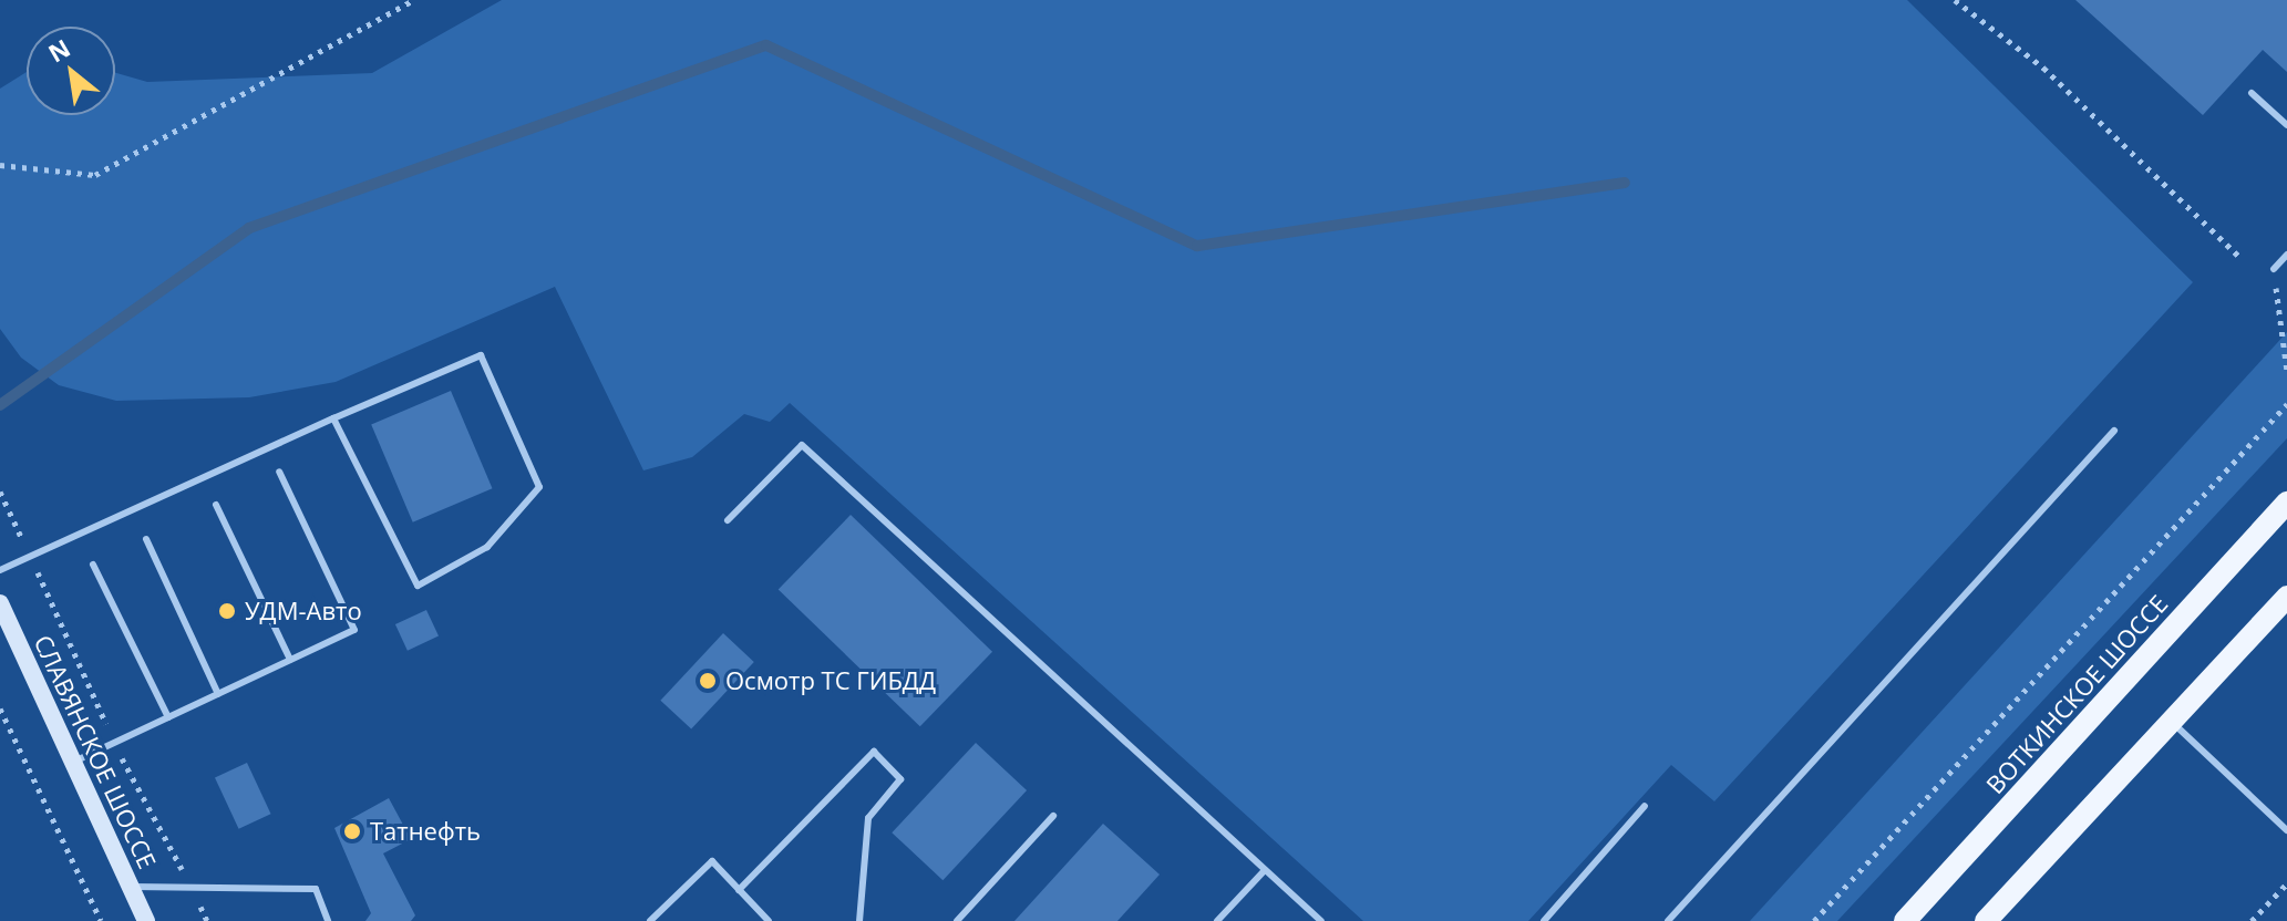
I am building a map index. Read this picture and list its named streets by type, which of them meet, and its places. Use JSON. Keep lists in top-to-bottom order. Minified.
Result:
{"streets":{"main road":["ВОТКИНСКОЕ ШОССЕ","СЛАВЯНСКОЕ ШОССЕ"]},"places":["УДМ-Авто","Осмотр ТС ГИБДД","Татнефть"],"north":"top left"}
